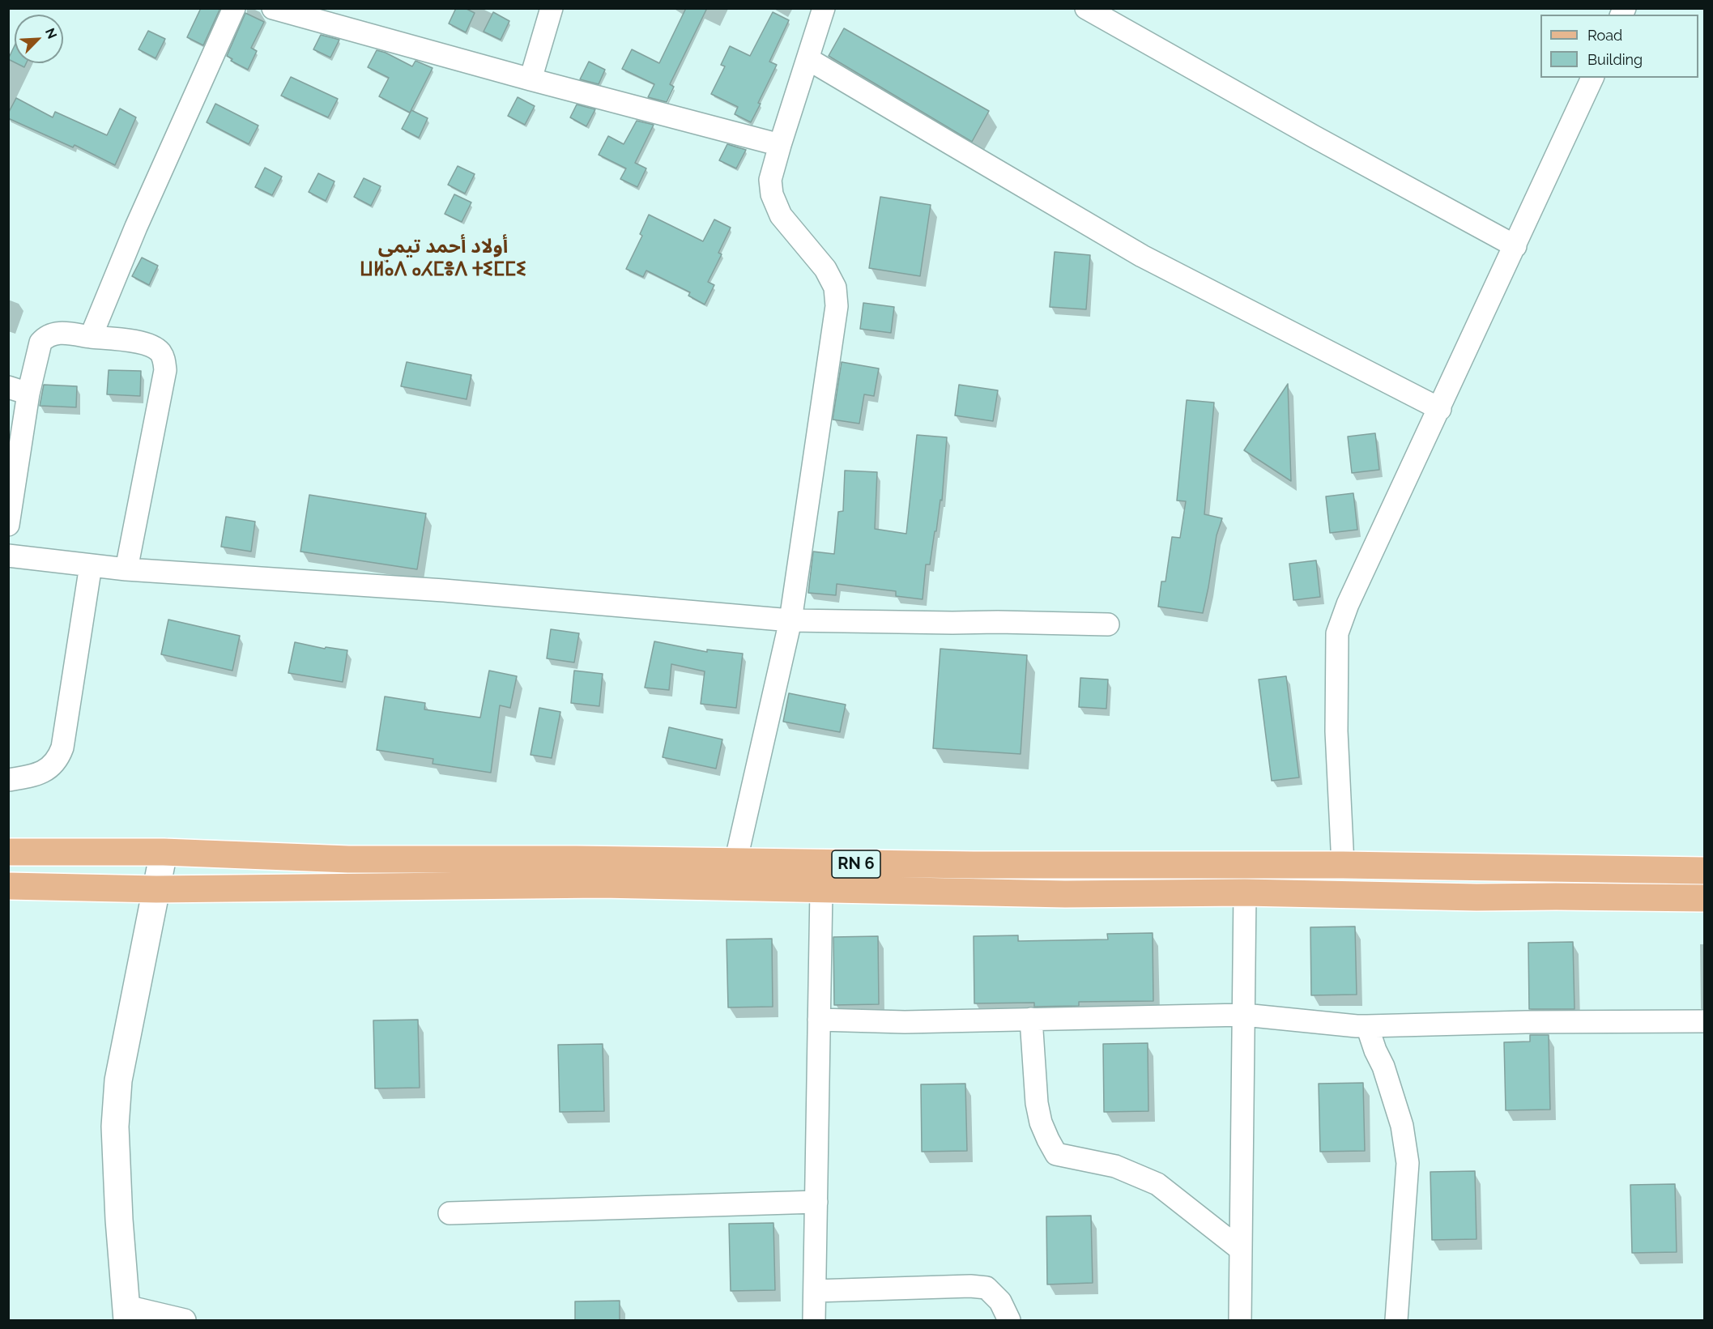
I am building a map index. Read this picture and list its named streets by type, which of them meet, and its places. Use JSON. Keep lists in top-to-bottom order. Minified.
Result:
{"streets":{"main road":["RN 6"]},"districts":["أولاد أحمد تيمي ⵡⵍⴰⴷ ⴰⵃⵎⴻⴷ ⵜⵉⵎⵎⵉ"],"legend":["Road","Building"],"north":"top right"}
